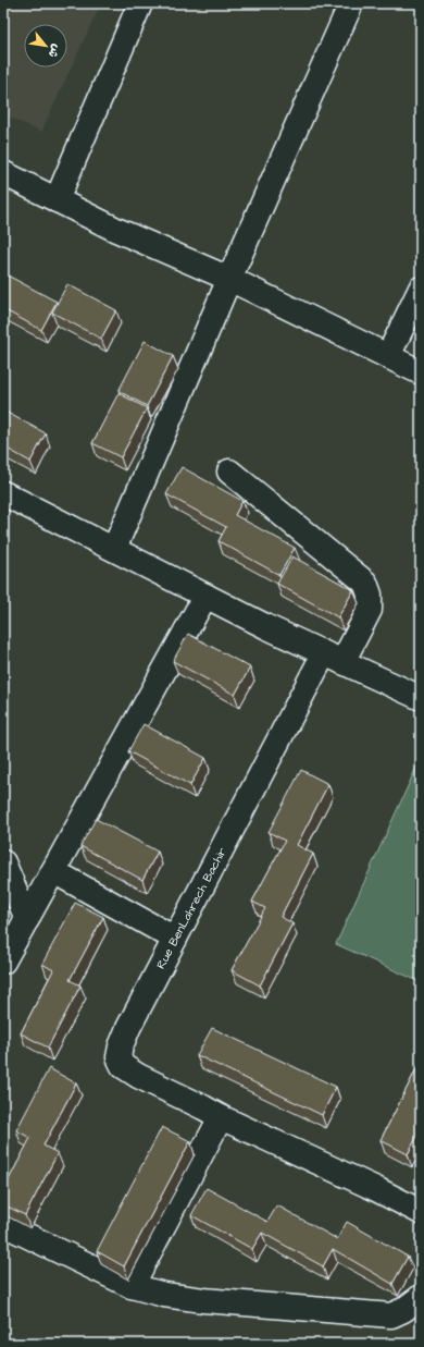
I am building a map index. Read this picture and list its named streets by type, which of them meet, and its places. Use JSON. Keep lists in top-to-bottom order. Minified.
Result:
{"streets":{"street":["Rue BenLahrech Bachir"]},"north":"bottom right"}
